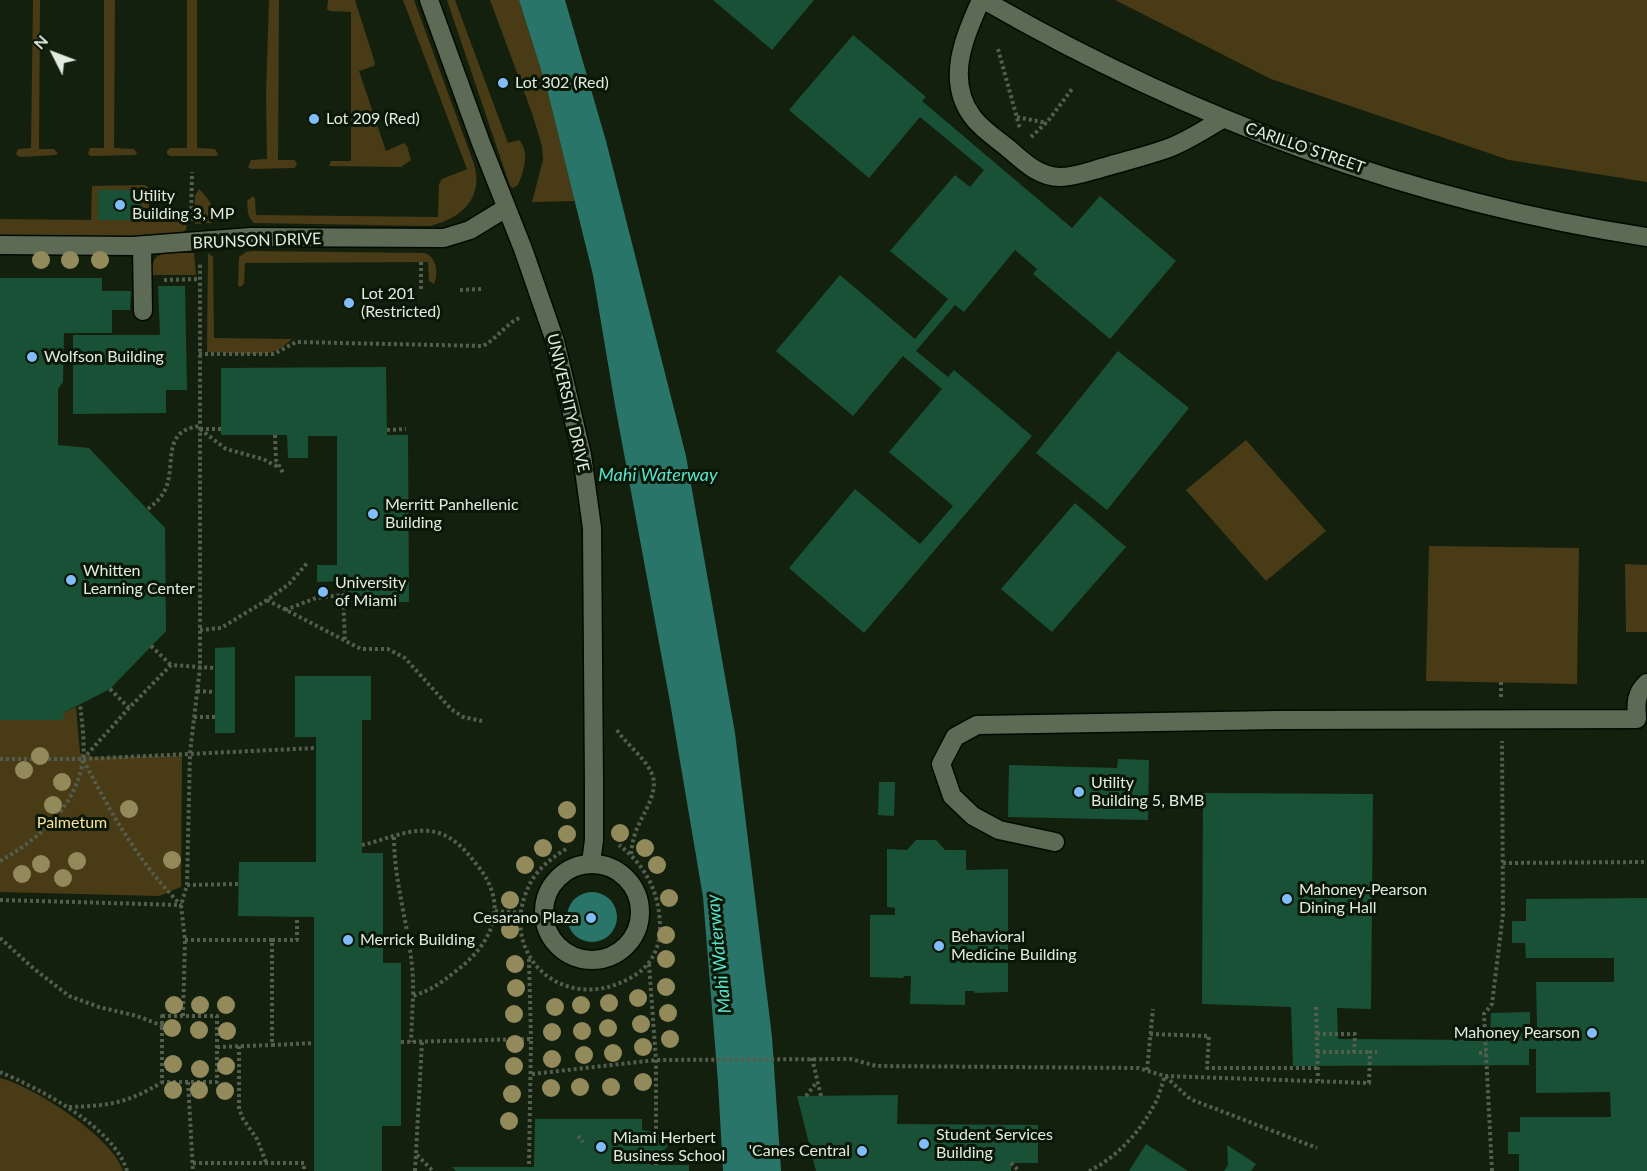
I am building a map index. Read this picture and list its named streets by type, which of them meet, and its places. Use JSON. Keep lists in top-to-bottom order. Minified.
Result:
{"streets":{"street":["CARILLO STREET","BRUNSON DRIVE","UNIVERSITY DRIVE"]},"crossings":[["BRUNSON DRIVE","UNIVERSITY DRIVE"]],"water":["Mahi Waterway"],"parks":["Palmetum"],"places":["Lot 302 (Red)","Lot 209 (Red)","Utility Building 3, MP","Lot 201 (Restricted)","Wolfson Building","Merritt Panhellenic Building","Whitten Learning Center","University of Miami","Utility Building 5, BMB","Mahoney-Pearson Dining Hall","Cesarano Plaza","Merrick Building","Behavioral Medicine Building","Mahoney Pearson","Student Services Building","Miami Herbert Business School","'Canes Central"],"north":"top left"}
